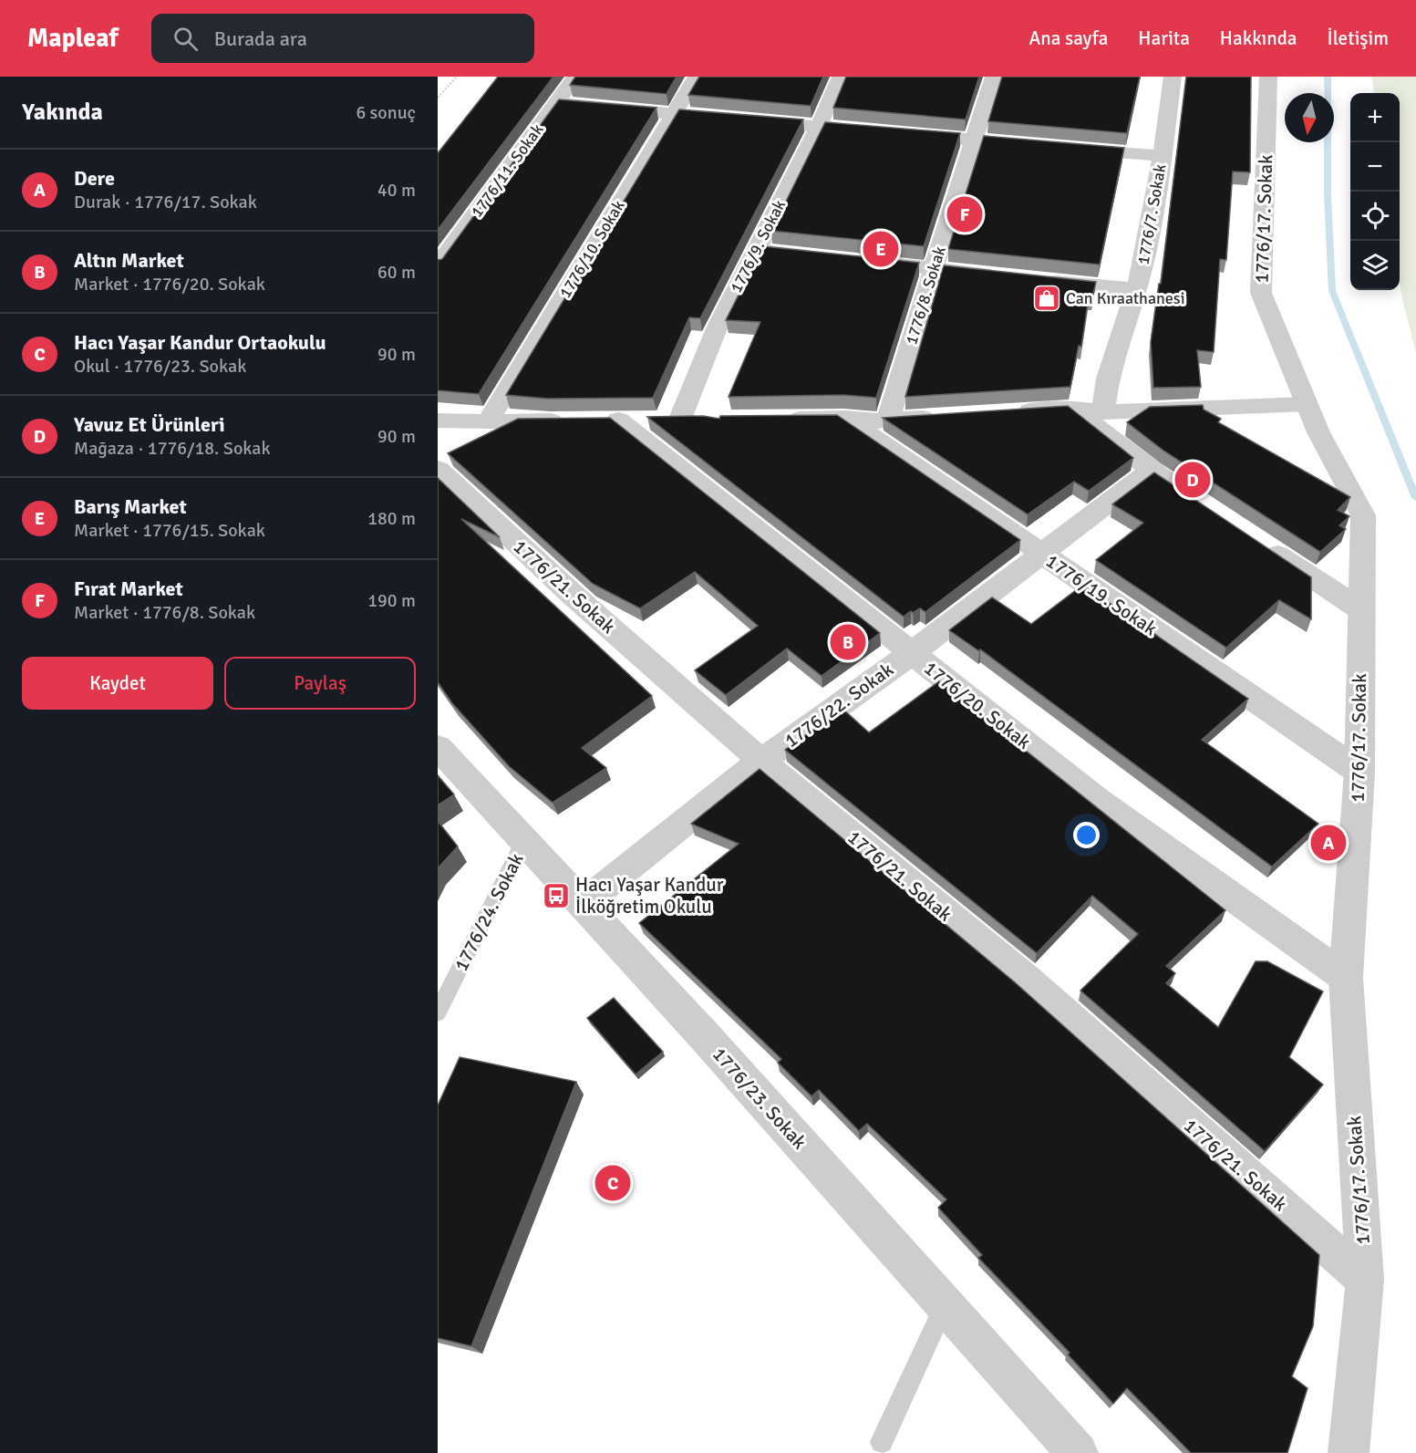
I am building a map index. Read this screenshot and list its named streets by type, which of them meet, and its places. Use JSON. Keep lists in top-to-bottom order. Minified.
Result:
{"streets":{"street":["1776/11. Sokak","1776/7. Sokak","1776/17. Sokak","1776/9. Sokak","1776/10. Sokak","1776/8. Sokak","1776/21. Sokak","1776/19. Sokak","1776/22. Sokak","1776/20. Sokak","1776/23. Sokak"],"lane":["1776/24. Sokak"]},"crossings":[["1776/17. Sokak","1776/21. Sokak"],["1776/17. Sokak","1776/19. Sokak"],["1776/17. Sokak","1776/20. Sokak"],["1776/21. Sokak","1776/22. Sokak"],["1776/19. Sokak","1776/22. Sokak"],["1776/22. Sokak","1776/20. Sokak"],["1776/22. Sokak","1776/23. Sokak"],["1776/24. Sokak","1776/23. Sokak"]],"places":{"shop":["Can Kıraathanesi"],"bus stop":["Hacı Yaşar Kandur İlköğretim Okulu"]},"north":"bottom","page":{"header":"Mapleaf","search":"Burada ara","nav":["Ana sayfa","Harita","Hakkında","İletişim"],"heading":["Yakında","6 sonuç"],"map_buttons":["+","−"],"list":[{"mark":"A","name":"Dere","note":"Durak · 1776/17. Sokak","value":"40 m"},{"mark":"B","name":"Altın Market","note":"Market · 1776/20. Sokak","value":"60 m"},{"mark":"C","name":"Hacı Yaşar Kandur Ortaokulu","note":"Okul · 1776/23. Sokak","value":"90 m"},{"mark":"D","name":"Yavuz Et Ürünleri","note":"Mağaza · 1776/18. Sokak","value":"90 m"},{"mark":"E","name":"Barış Market","note":"Market · 1776/15. Sokak","value":"180 m"},{"mark":"F","name":"Fırat Market","note":"Market · 1776/8. Sokak","value":"190 m"}],"pins":["F","E","D","B","A","C"],"buttons":["Kaydet","Paylaş"]}}
